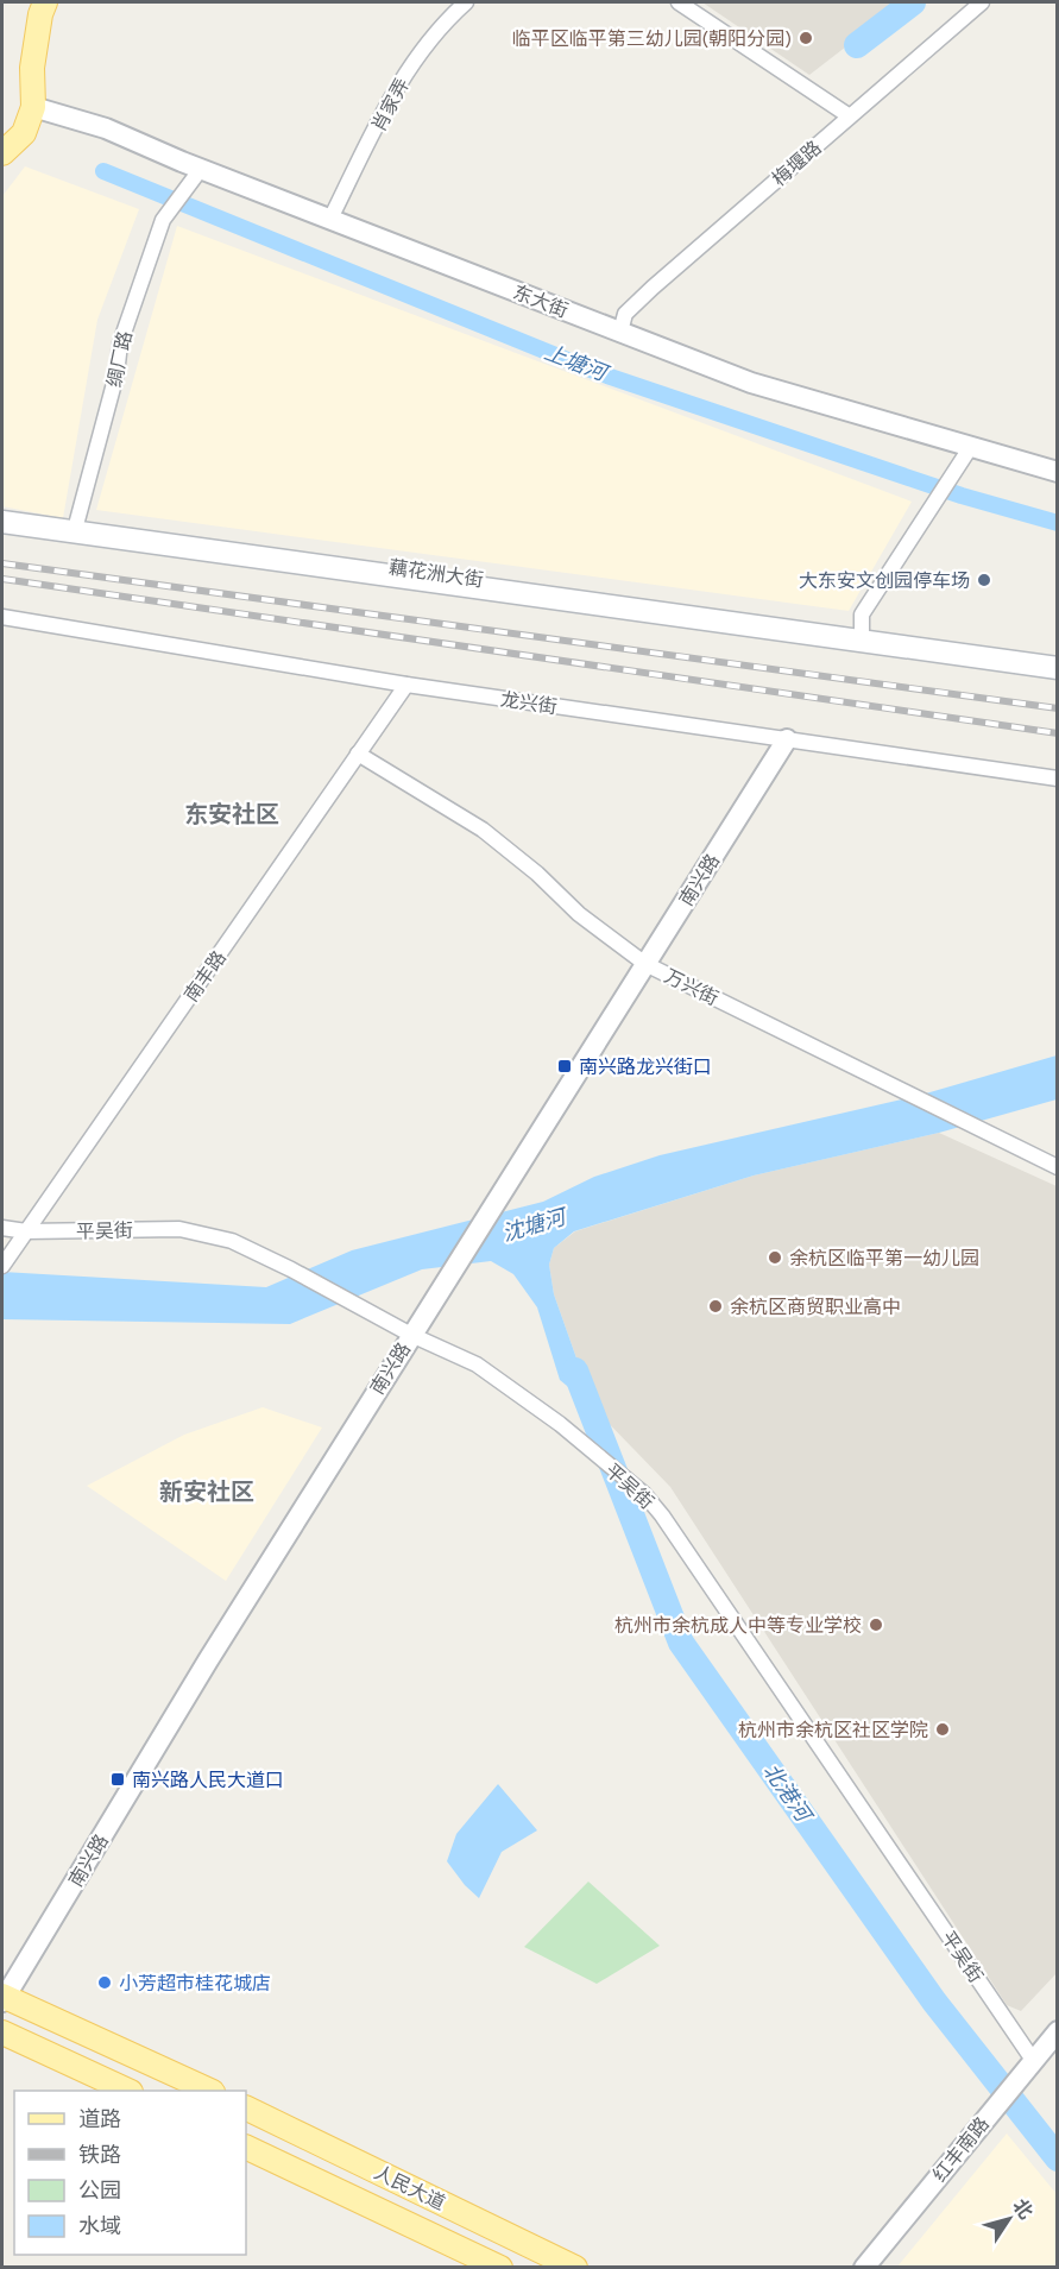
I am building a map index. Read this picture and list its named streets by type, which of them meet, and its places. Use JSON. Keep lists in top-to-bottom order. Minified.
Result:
{"streets":{"main road":["藕花洲大街","人民大道"],"street":["肖家弄","梅堰路","东大街","绸厂路","龙兴街","南兴路","南丰路","万兴街","平吴街","红丰南路"]},"crossings":[["肖家弄","东大街"],["梅堰路","东大街"],["东大街","绸厂路"],["绸厂路","藕花洲大街"],["龙兴街","南兴路"],["龙兴街","南丰路"],["南兴路","万兴街"],["南兴路","平吴街"],["南丰路","万兴街"],["南丰路","平吴街"],["平吴街","红丰南路"]],"districts":["东安社区","新安社区"],"water":["上塘河","沈塘河","北港河"],"places":{"other":["临平区临平第三幼儿园(朝阳分园)","大东安文创园停车场","余杭区临平第一幼儿园","余杭区商贸职业高中","杭州市余杭成人中等专业学校","杭州市余杭区社区学院","小芳超市桂花城店"],"transit":["南兴路龙兴街口","南兴路人民大道口"]},"legend":["道路","铁路","公园","水域"],"north":"top right"}
